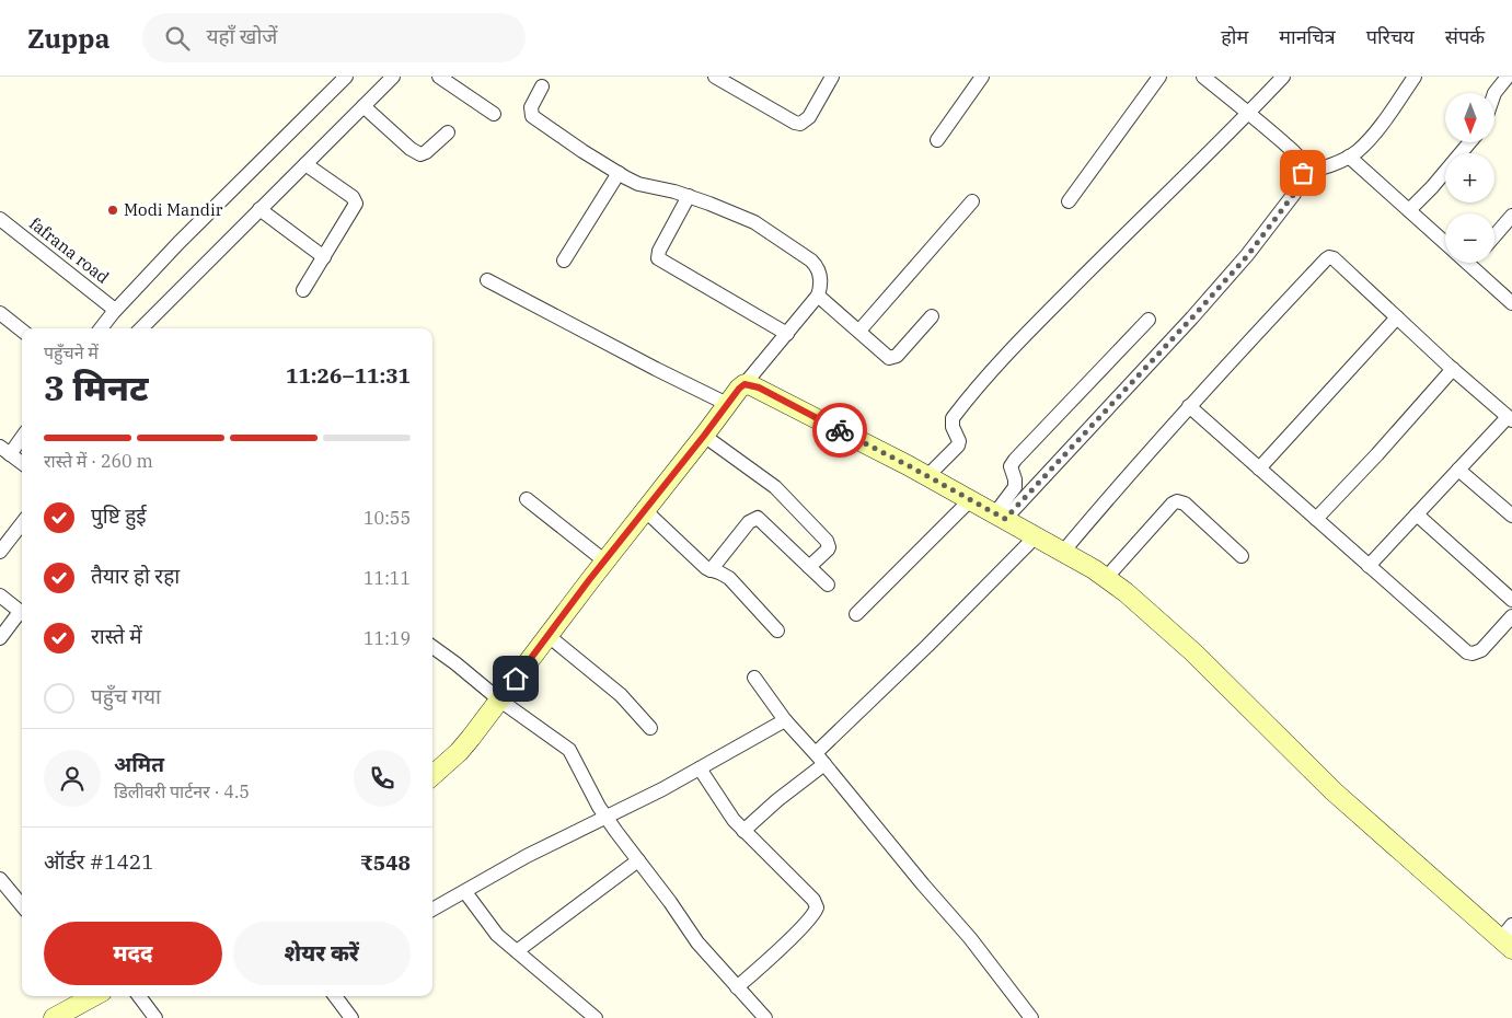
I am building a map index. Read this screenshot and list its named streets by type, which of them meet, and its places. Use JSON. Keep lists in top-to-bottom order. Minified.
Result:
{"streets":{"street":["fafrana road"]},"places":["Modi Mandir"],"north":"bottom","page":{"header":"Zuppa","search":"यहाँ खोजें","nav":["होम","मानचित्र","परिचय","संपर्क"],"map_buttons":["+","−"],"heading":["3 मिनट","पहुँचने में","11:26–11:31"],"panel":["अमित","डिलीवरी पार्टनर · 4.5","ऑर्डर #1421","₹548"],"bar":"रास्ते में · 260 m","list":[["पुष्टि हुई","10:55"],["तैयार हो रहा","11:11"],["रास्ते में","11:19"],"पहुँच गया"],"buttons":["मदद","शेयर करें"]}}
